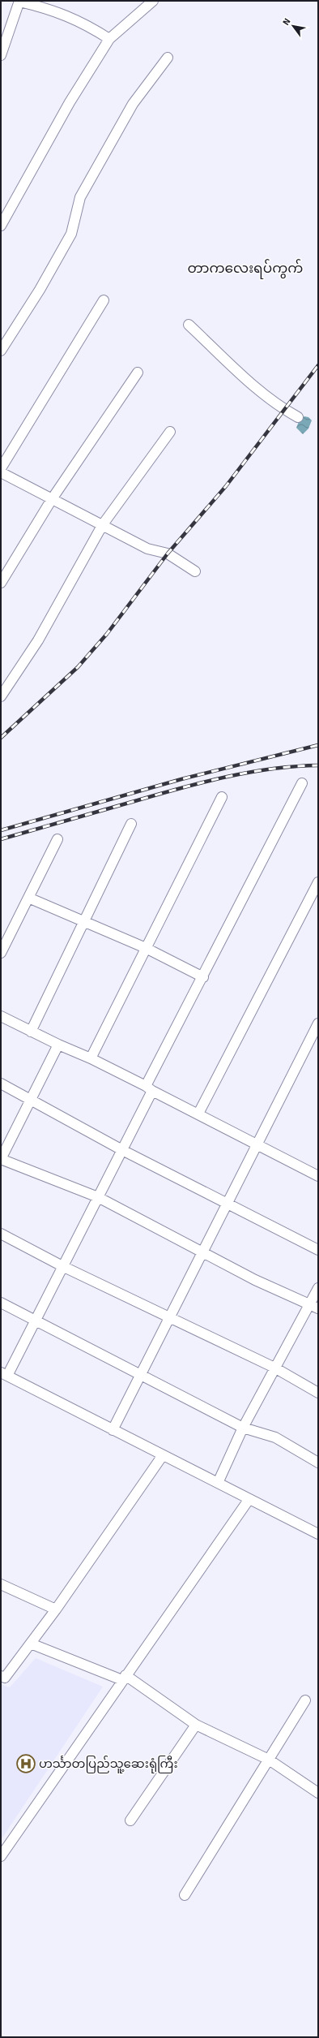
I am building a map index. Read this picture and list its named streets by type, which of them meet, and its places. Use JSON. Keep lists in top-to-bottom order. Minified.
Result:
{"districts":["တာကလေးရပ်ကွက်"],"places":{"hospital":["ဟင်္သာတပြည်သူ့ဆေးရုံကြီး"]},"north":"top left"}
